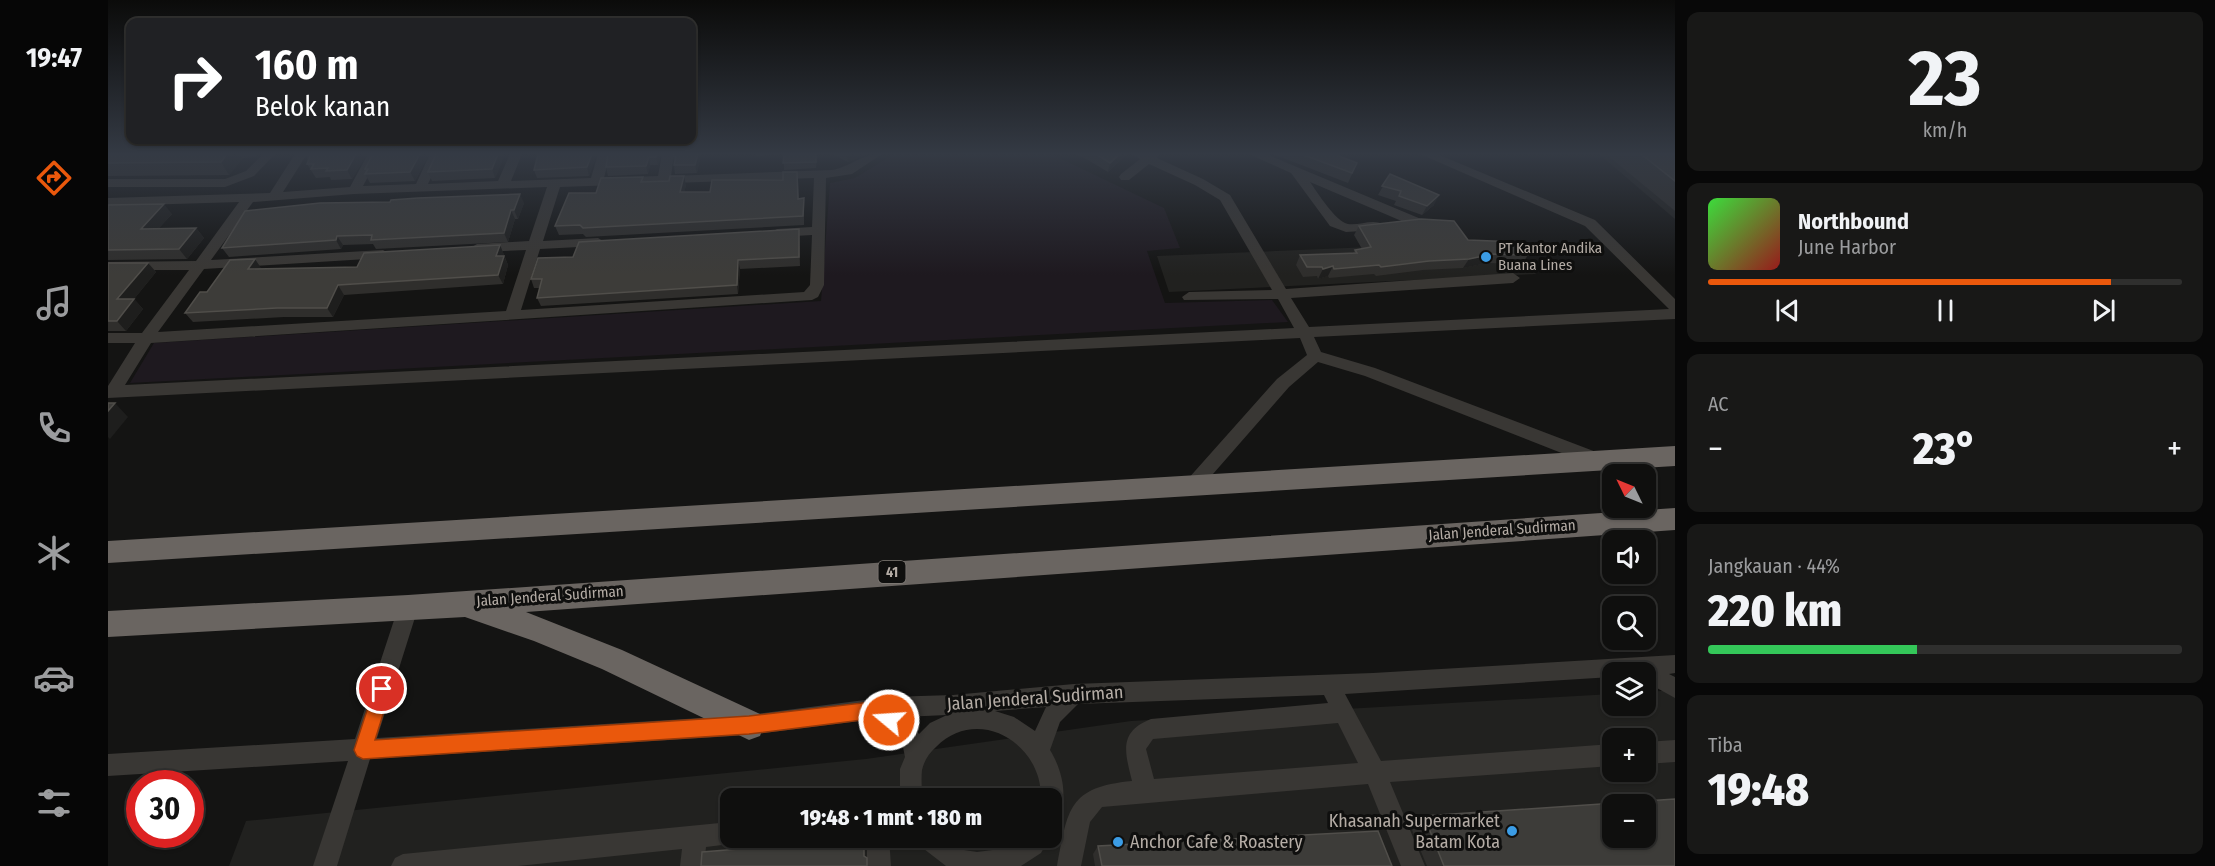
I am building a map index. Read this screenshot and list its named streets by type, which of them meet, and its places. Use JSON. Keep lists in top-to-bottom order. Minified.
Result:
{"streets":{"highway":["Jalan Jenderal Sudirman","41"]},"places":["PT Kantor Andika Buana Lines","Khasanah Supermarket Batam Kota","Anchor Cafe & Roastery"],"north":"top left","page":{"tabs":"19:47","tile":[["23","km/h"],"AC",["Jangkauan · 44%","220 km"],["Tiba","19:48"]],"turn":["160 m","Belok kanan"],"song":["Northbound","June Harbor"],"heat":["−","23°","+"],"map_buttons":["+","−"],"limit":"30","trip":"19:48 · 1 mnt · 180 m"}}
